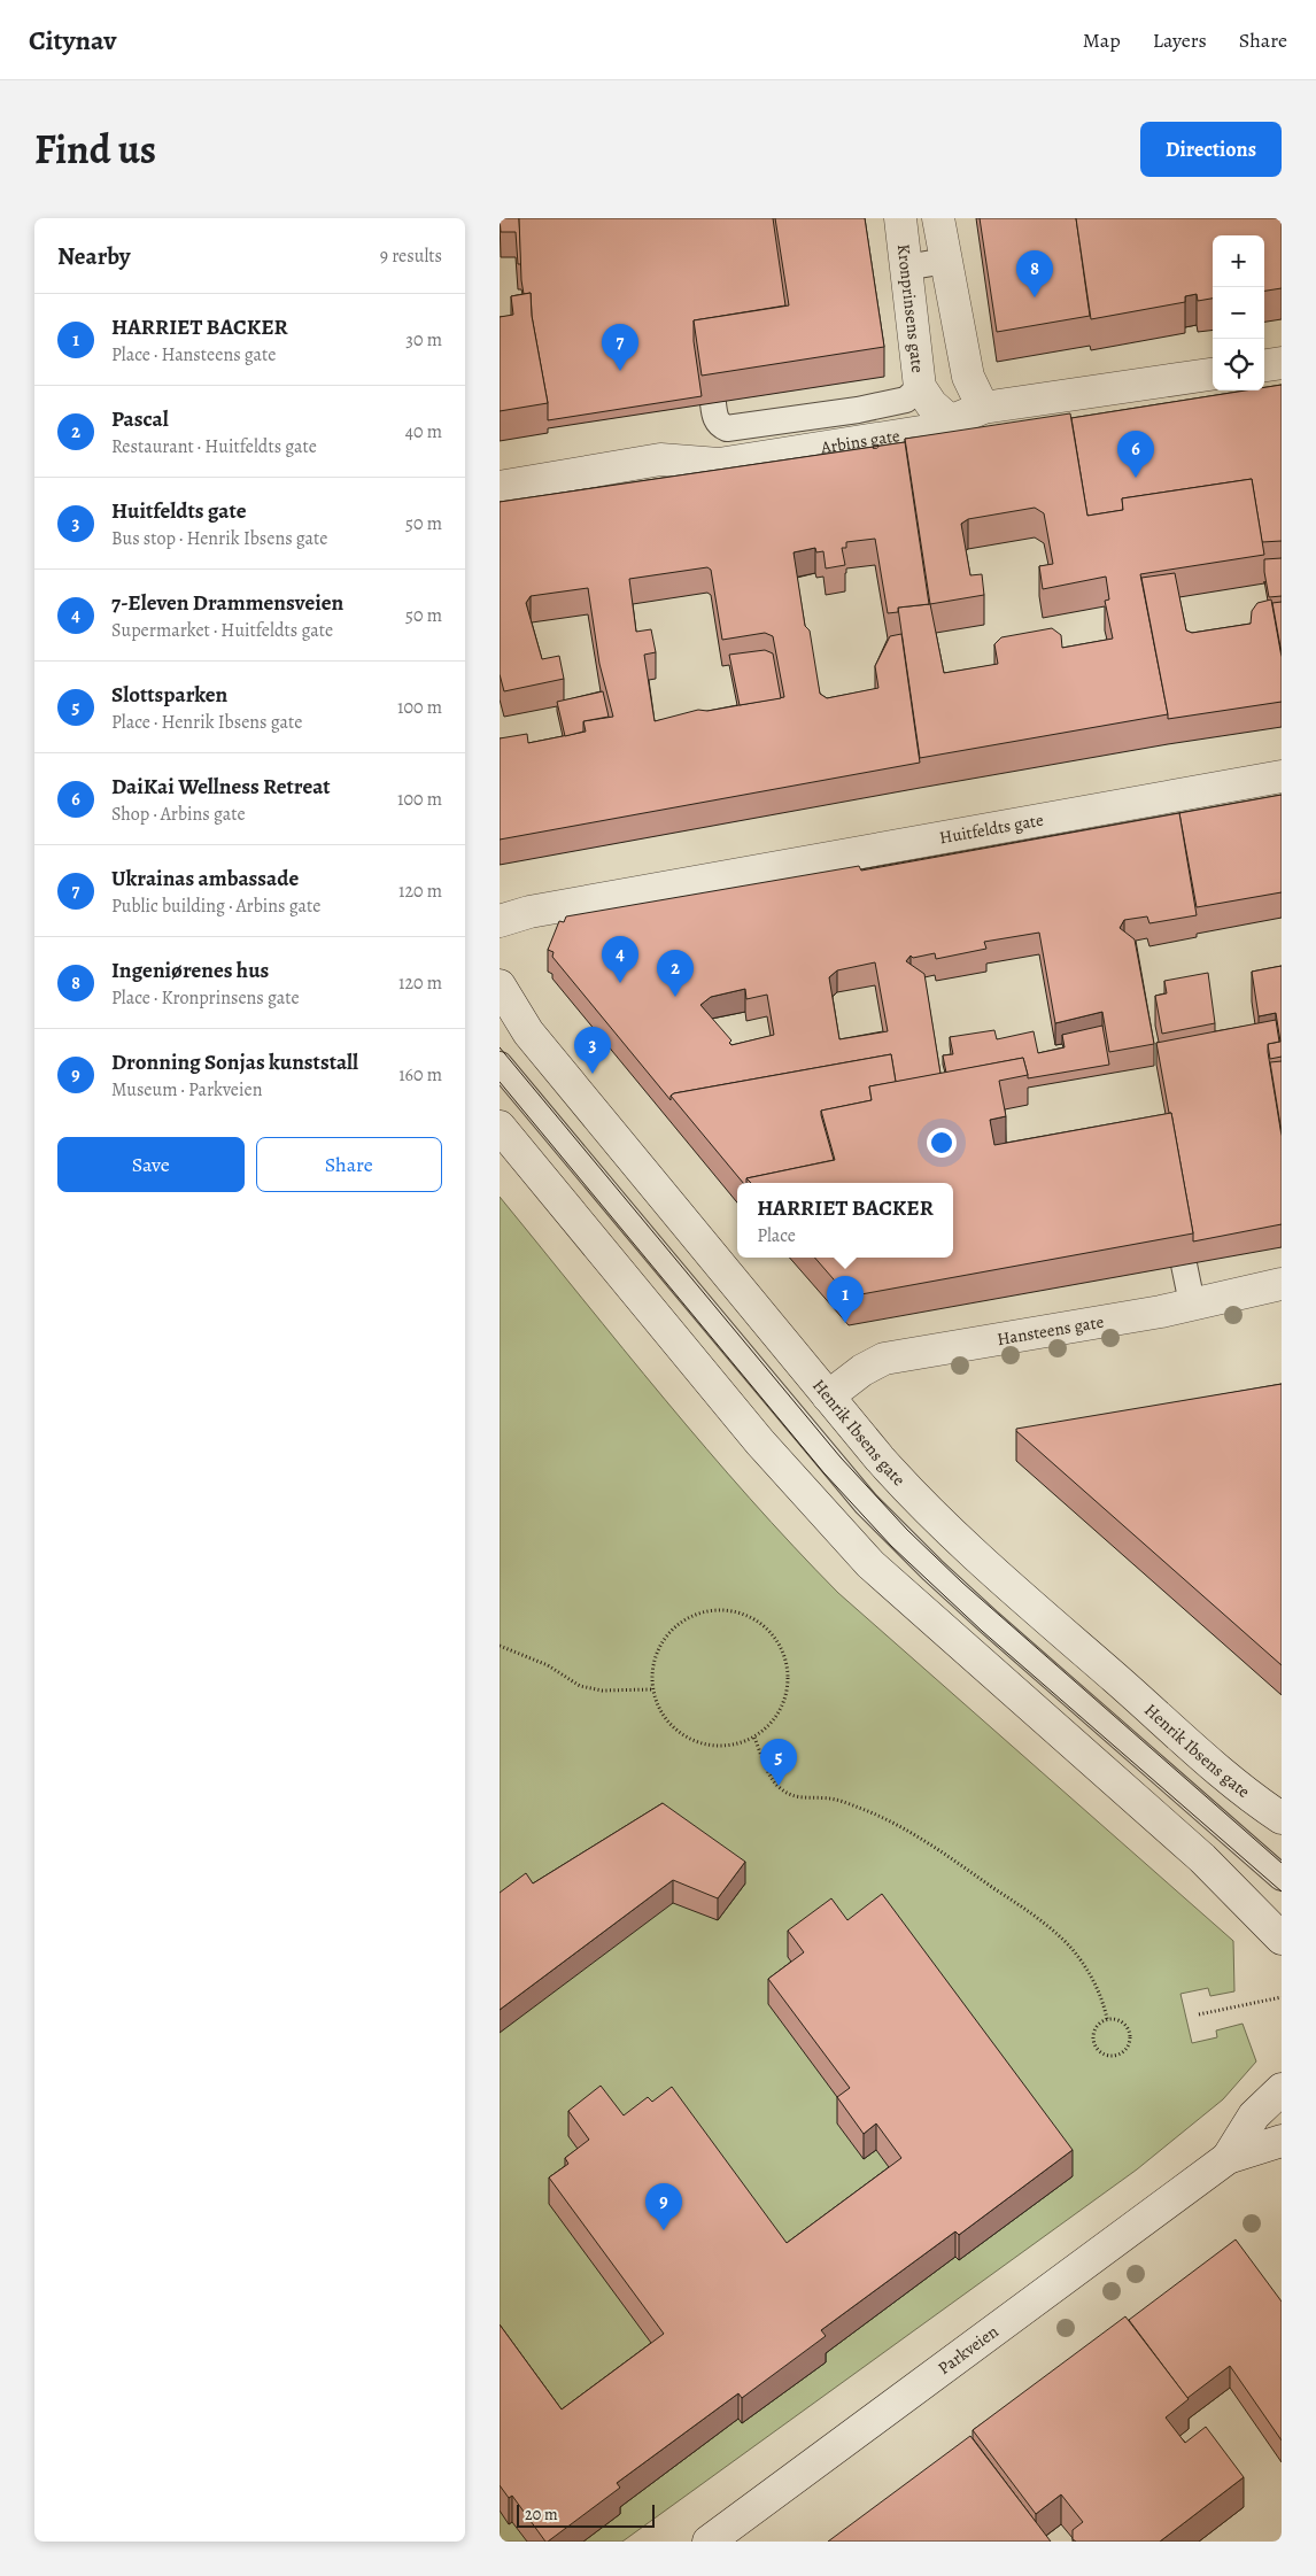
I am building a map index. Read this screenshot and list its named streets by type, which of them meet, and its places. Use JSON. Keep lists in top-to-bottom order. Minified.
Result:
{"streets":{"street":["Kronprinsens gate","Arbins gate","Huitfeldts gate","Hansteens gate","Henrik Ibsens gate","Parkveien"]},"crossings":[["Kronprinsens gate","Arbins gate"],["Hansteens gate","Henrik Ibsens gate"]],"scale_bar":"20 m","page":{"header":"Citynav","nav":["Map","Layers","Share"],"title":"Find us","buttons":["Directions",["Save","Share"]],"heading":["Nearby","9 results"],"map_buttons":["+","−"],"pins":["8","7","6","4","2","3","1","5","9"],"list":[{"mark":"1","name":"HARRIET BACKER","note":"Place · Hansteens gate","value":"30 m"},{"mark":"2","name":"Pascal","note":"Restaurant · Huitfeldts gate","value":"40 m"},{"mark":"3","name":"Huitfeldts gate","note":"Bus stop · Henrik Ibsens gate","value":"50 m"},{"mark":"4","name":"7-Eleven Drammensveien","note":"Supermarket · Huitfeldts gate","value":"50 m"},{"mark":"5","name":"Slottsparken","note":"Place · Henrik Ibsens gate","value":"100 m"},{"mark":"6","name":"DaiKai Wellness Retreat","note":"Shop · Arbins gate","value":"100 m"},{"mark":"7","name":"Ukrainas ambassade","note":"Public building · Arbins gate","value":"120 m"},{"mark":"8","name":"Ingeniørenes hus","note":"Place · Kronprinsens gate","value":"120 m"},{"mark":"9","name":"Dronning Sonjas kunststall","note":"Museum · Parkveien","value":"160 m"}],"popup":["HARRIET BACKER","Place"],"scale":"20 m"}}
